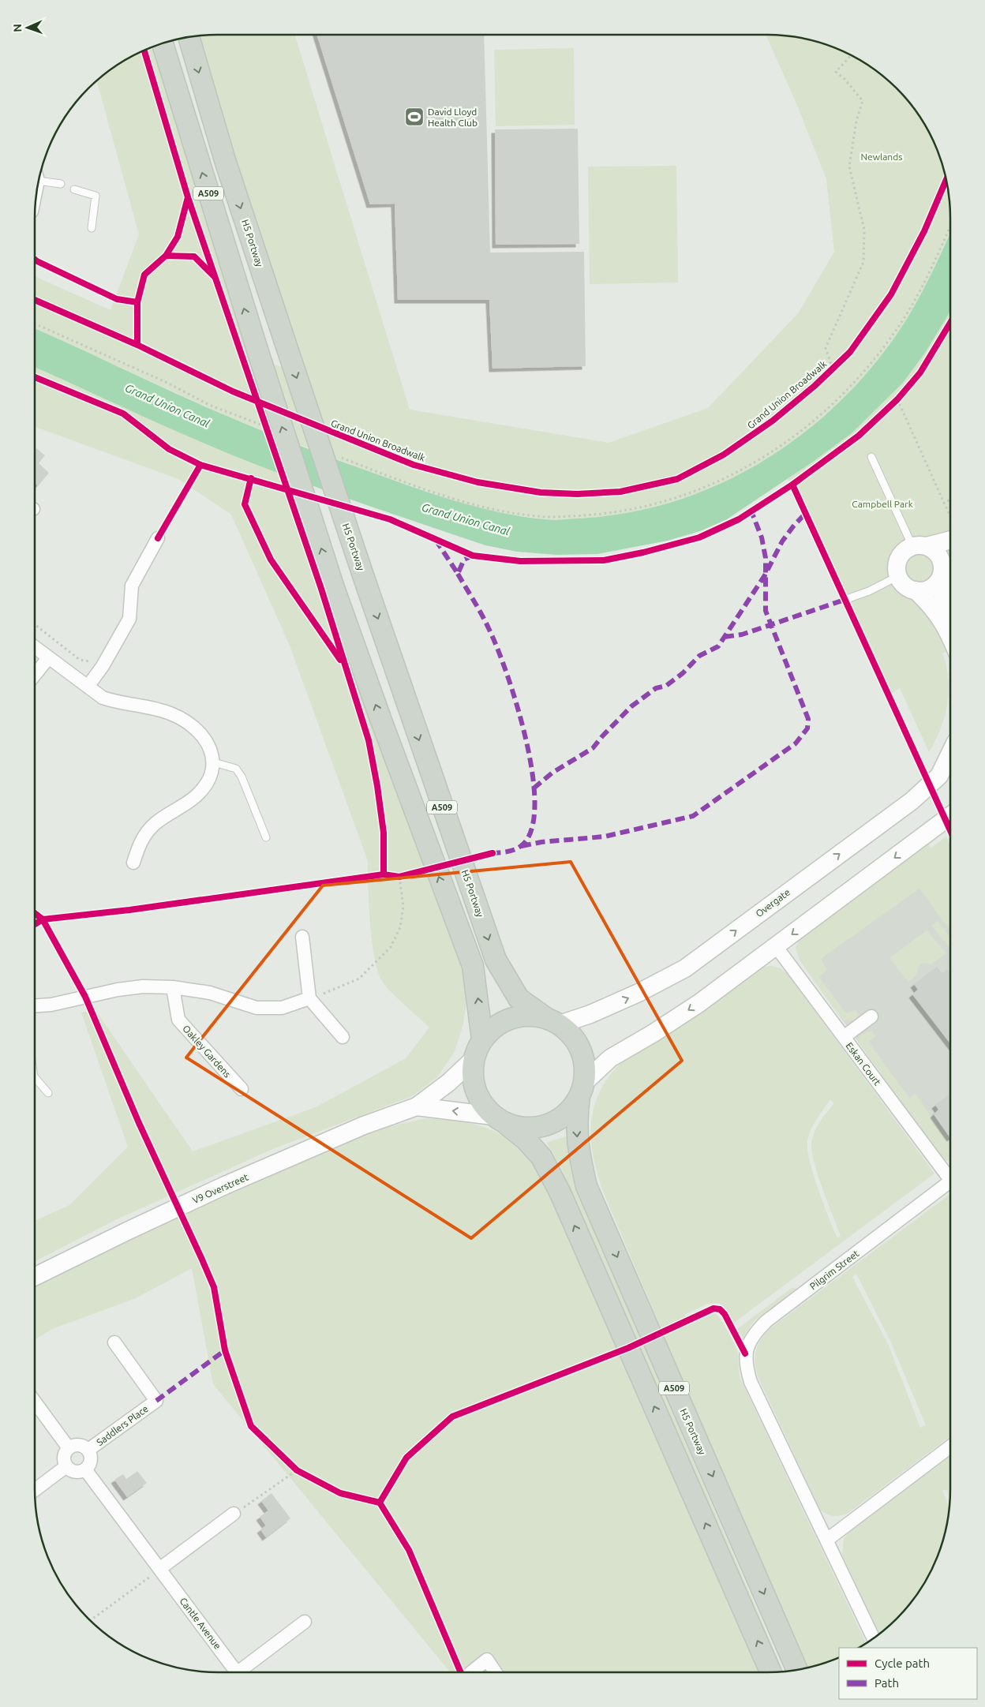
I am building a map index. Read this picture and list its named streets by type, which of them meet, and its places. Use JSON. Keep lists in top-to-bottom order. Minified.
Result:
{"streets":{"main road":["A509","H5 Portway"],"street":["Overgate","Oakley Gardens","Eskan Court","V9 Overstreet","Pilgrim Street","Saddlers Place","Cantle Avenue"],"cycle path":["Grand Union Broadwalk"]},"crossings":[["A509","H5 Portway"],["A509","Overgate"],["A509","V9 Overstreet"],["H5 Portway","Overgate"],["H5 Portway","V9 Overstreet"],["Overgate","V9 Overstreet"],["Saddlers Place","Cantle Avenue"]],"water":["Grand Union Canal"],"parks":["Newlands","Campbell Park"],"places":{"sports":["David Lloyd Health Club"]},"legend":["Cycle path","Path"],"north":"left"}
